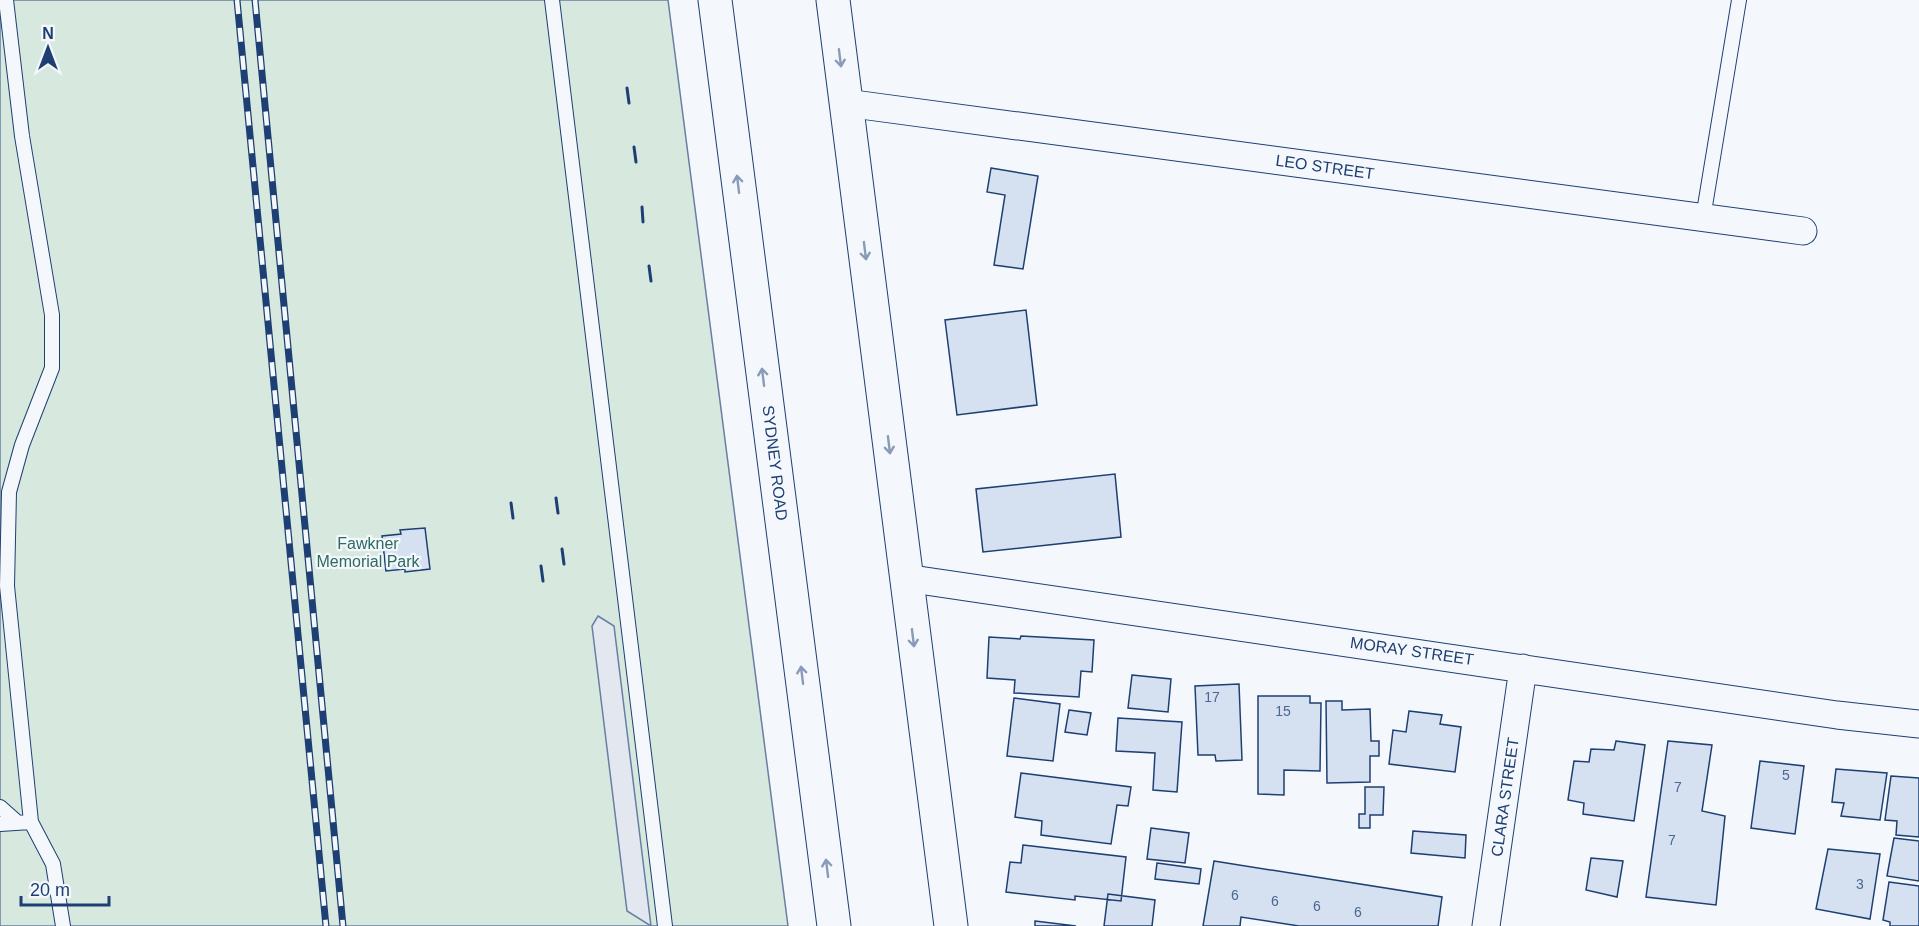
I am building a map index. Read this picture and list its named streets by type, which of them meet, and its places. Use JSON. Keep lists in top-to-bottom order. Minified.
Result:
{"streets":{"highway":["SYDNEY ROAD"],"street":["LEO STREET","MORAY STREET","CLARA STREET"]},"crossings":[["MORAY STREET","CLARA STREET"]],"parks":["Fawkner Memorial Park"],"house_numbers":["17","15","5","7","7","3","6","6","6","6"],"scale_bar":"20 m","north":"top"}
